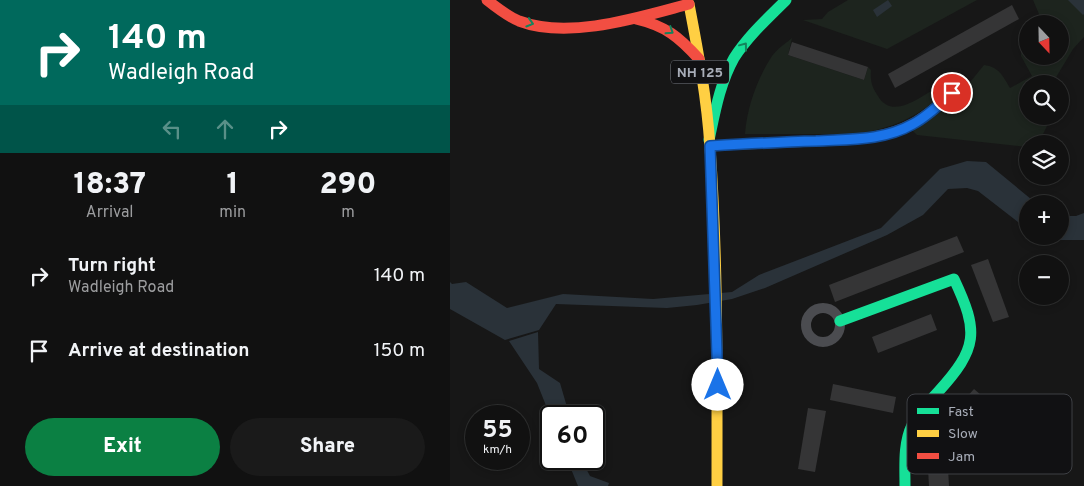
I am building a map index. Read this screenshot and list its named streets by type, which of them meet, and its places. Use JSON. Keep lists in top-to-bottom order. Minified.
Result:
{"streets":{"main road":["NH 125"]},"legend":["Fast","Slow","Jam"],"north":"bottom","page":{"turn":["140 m","Wadleigh Road"],"map_buttons":["+","−"],"eta":["18:37","Arrival","1","min","290","m"],"list":[{"name":"Turn right","note":"Wadleigh Road","value":"140 m"},{"name":"Arrive at destination","value":"150 m"}],"speed":"55 km/h","limit":"60","buttons":["Exit","Share"]}}
